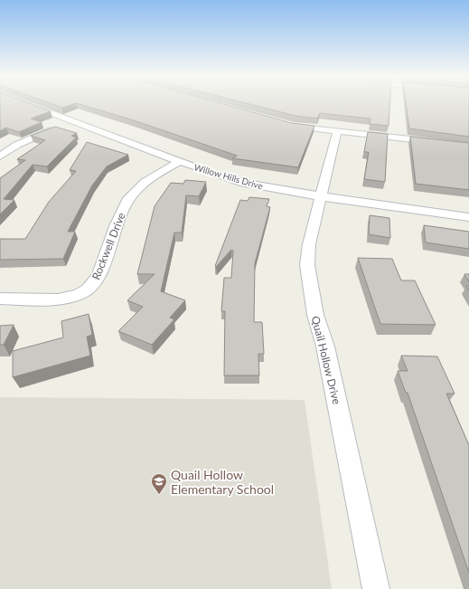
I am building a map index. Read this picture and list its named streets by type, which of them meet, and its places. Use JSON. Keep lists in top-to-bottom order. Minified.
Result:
{"streets":{"street":["Willow Hills Drive","Rockwell Drive","Quail Hollow Drive"]},"crossings":[["Willow Hills Drive","Rockwell Drive"],["Willow Hills Drive","Quail Hollow Drive"]],"places":{"school or university":["Quail Hollow Elementary School"]}}
